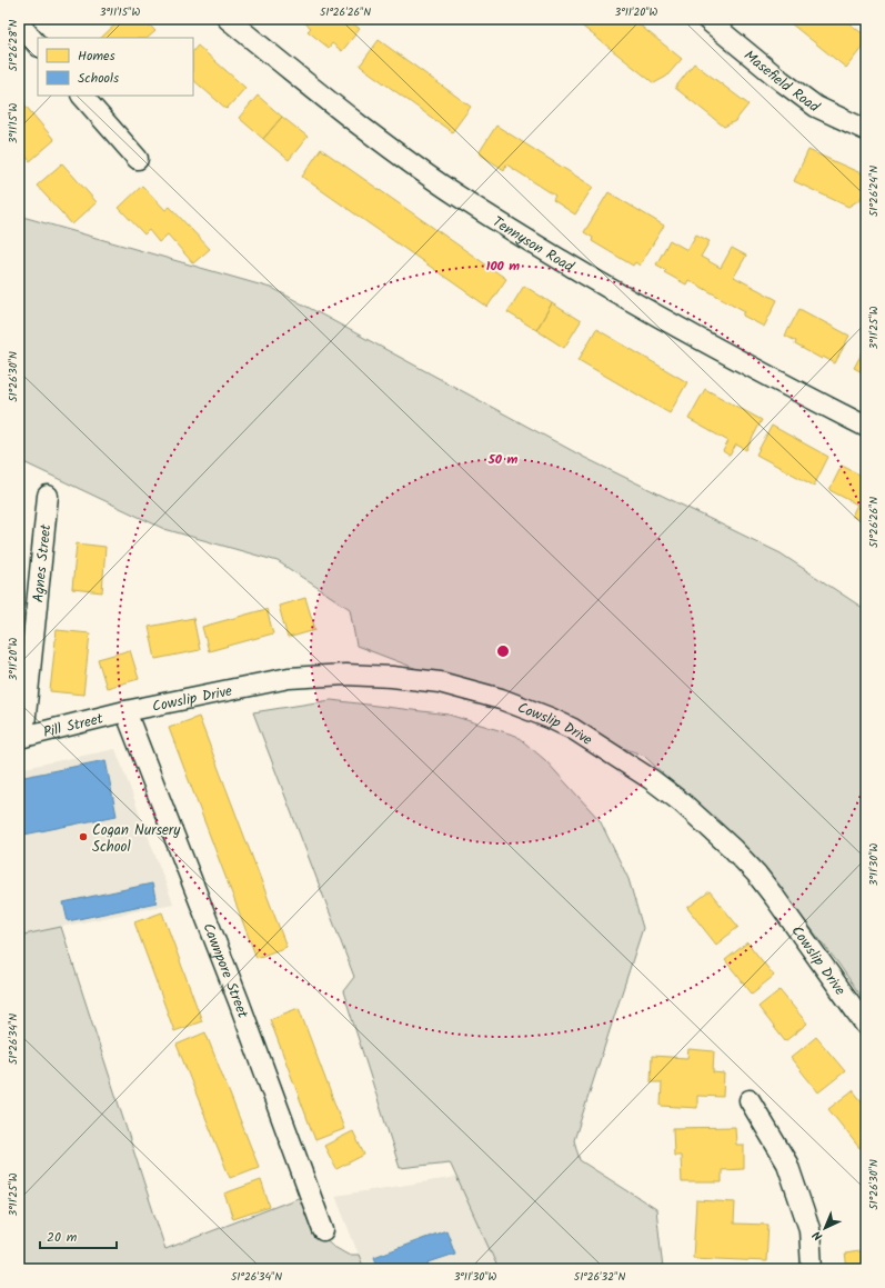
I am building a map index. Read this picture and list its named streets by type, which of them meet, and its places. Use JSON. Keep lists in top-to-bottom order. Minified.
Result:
{"streets":{"street":["Masefield Road","Tennyson Road","Agnes Street","Cowslip Drive","Pill Street","Cawnpore Street"]},"crossings":[["Agnes Street","Pill Street"],["Cowslip Drive","Pill Street"],["Cowslip Drive","Cawnpore Street"],["Pill Street","Cawnpore Street"]],"places":["Cogan Nursery School"],"legend":["Homes","Schools"],"scale_bar":"20 m","north":"bottom left","coordinates":["3°11'15\"W","51°26'26\"N","3°11'20\"W","51°26'28\"N","51°26'24\"N","3°11'25\"W","51°26'30\"N","3°11'30\"W","51°26'34\"N","51°26'32\"N"],"rings":["100 m","50 m"]}
